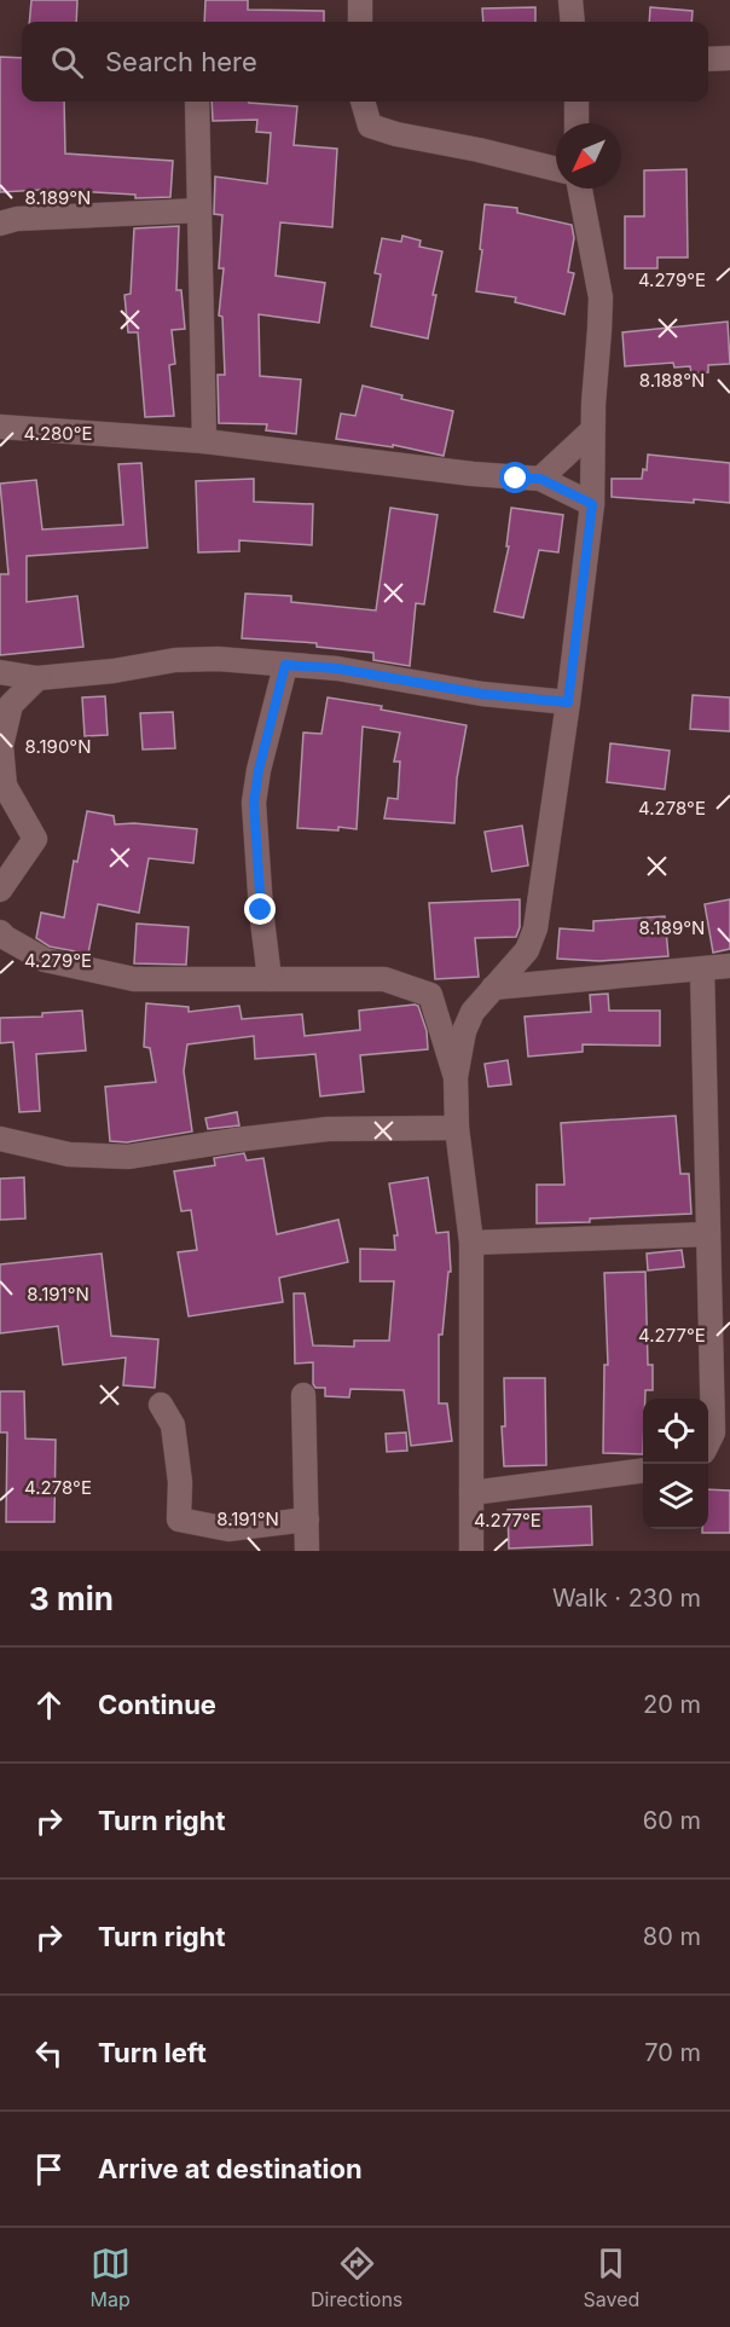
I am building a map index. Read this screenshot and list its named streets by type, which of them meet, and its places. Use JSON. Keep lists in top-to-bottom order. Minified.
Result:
{"north":"bottom left","page":{"search":"Search here","heading":["3 min","Walk · 230 m"],"list":[["Continue","20 m"],["Turn right","60 m"],["Turn right","80 m"],["Turn left","70 m"],"Arrive at destination"],"nav":["Map","Directions","Saved"]},"coordinates":["8.189°N","4.279°E","8.188°N","4.280°E","8.190°N","4.278°E","8.191°N","4.277°E"]}
